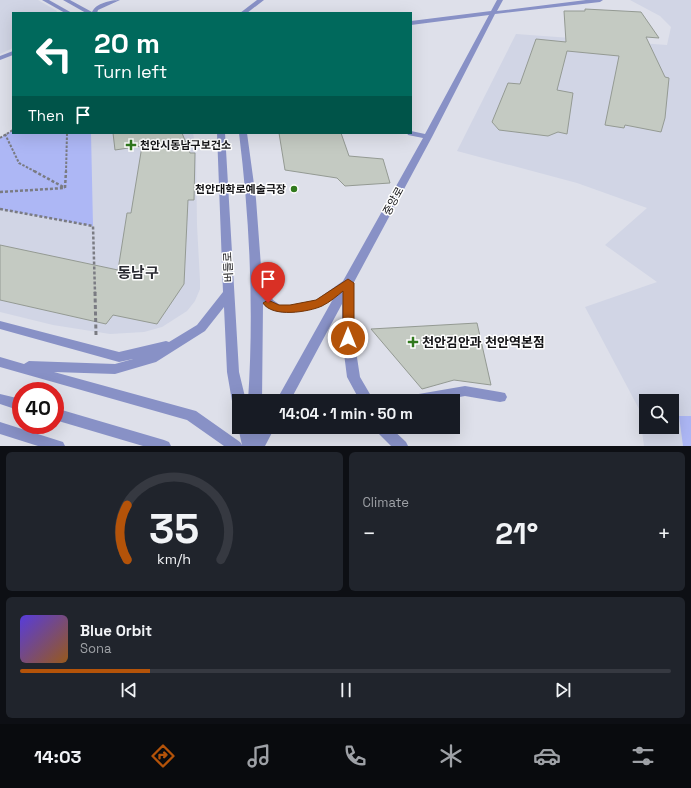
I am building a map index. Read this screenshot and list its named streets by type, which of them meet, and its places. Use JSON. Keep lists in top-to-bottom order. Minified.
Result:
{"streets":{"street":["중앙로","버들로"]},"districts":["동남구"],"places":{"health":["천안시동남구보건소","천안김안과 천안역본점"],"other":["천안대학로예술극장"]},"page":{"turn":["20 m","Turn left"],"then":"Then","limit":"40","trip":"14:04 · 1 min · 50 m","tile":"Climate","heat":["−","21°","+"],"song":["Blue Orbit","Sona"],"tabs":"14:03","gauge":["35","km/h"]}}
